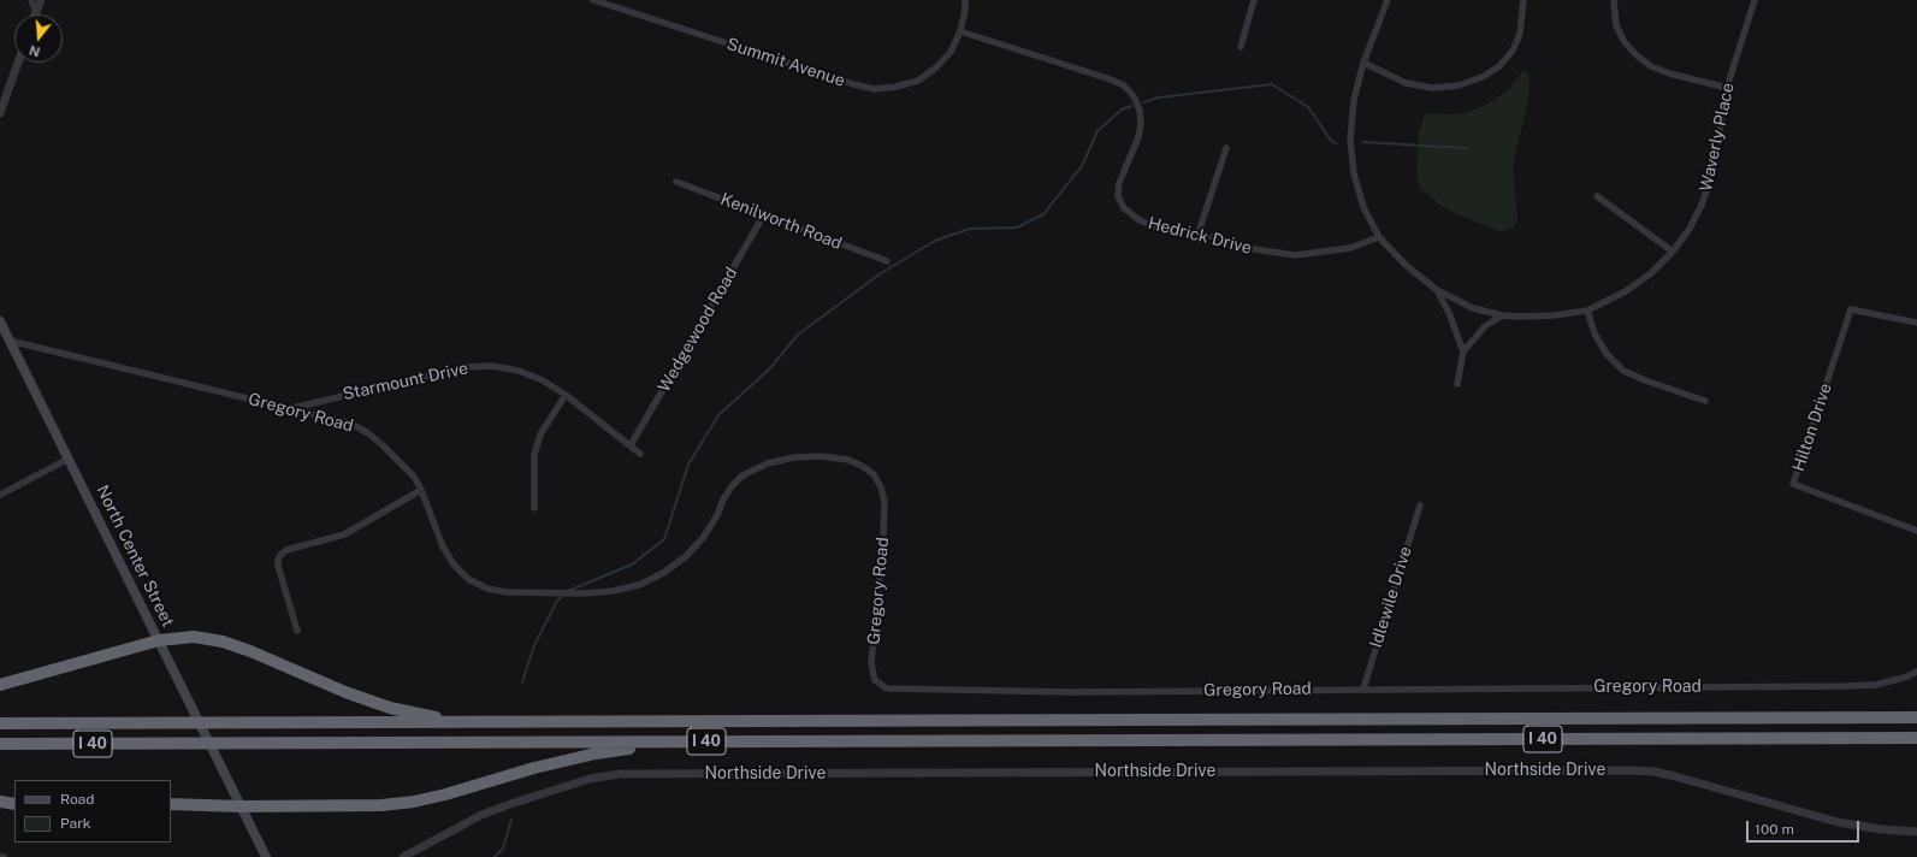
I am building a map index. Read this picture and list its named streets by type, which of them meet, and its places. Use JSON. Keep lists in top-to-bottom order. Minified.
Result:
{"streets":{"highway":["I 40"],"main road":["North Center Street"],"street":["Summit Avenue","Waverly Place","Kenilworth Road","Hedrick Drive","Wedgewood Road","Starmount Drive","Gregory Road","Hilton Drive","Idlewile Drive","Northside Drive"]},"crossings":[["Summit Avenue","Hedrick Drive"],["Kenilworth Road","Wedgewood Road"],["Wedgewood Road","Starmount Drive"],["Starmount Drive","Gregory Road"],["Gregory Road","North Center Street"],["Gregory Road","Idlewile Drive"]],"legend":["Road","Park"],"scale_bar":"100 m","north":"bottom"}
